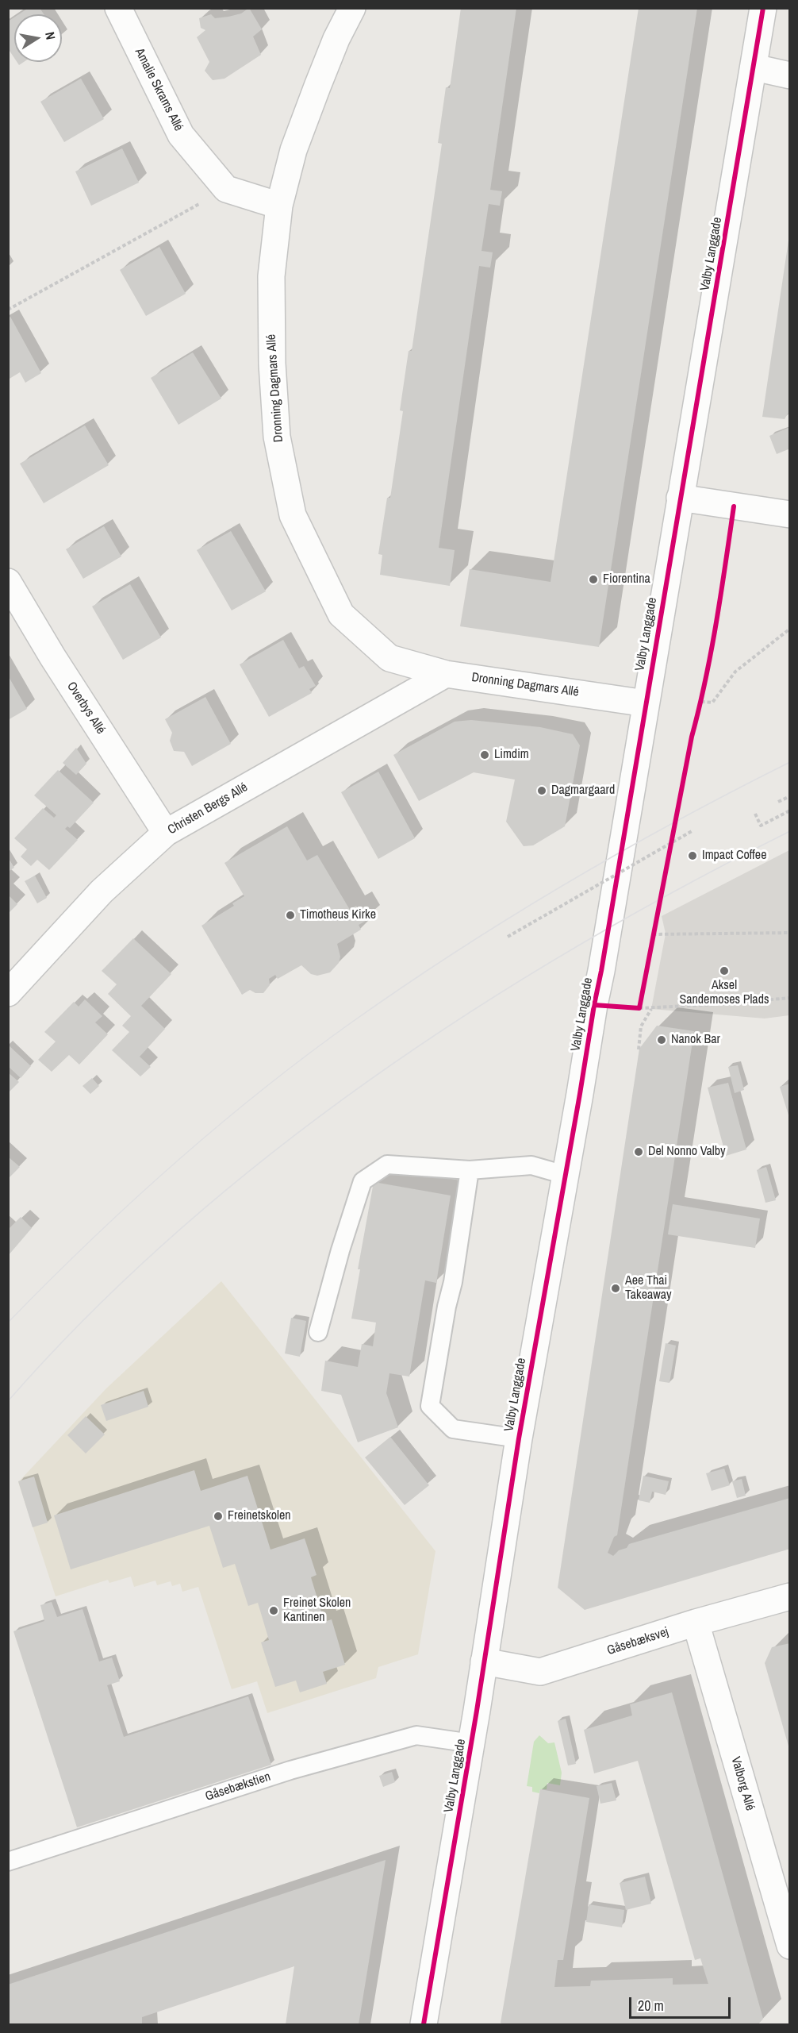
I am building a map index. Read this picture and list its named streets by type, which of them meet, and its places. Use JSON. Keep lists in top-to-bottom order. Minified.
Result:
{"streets":{"street":["Amalie Skrams Allé","Valby Langgade","Dronning Dagmars Allé","Overbys Allé","Christen Bergs Allé","Gåsebæksvej","Valborg Allé"],"lane":["Gåsebækstien"]},"crossings":[["Valby Langgade","Dronning Dagmars Allé"],["Valby Langgade","Gåsebæksvej"],["Valby Langgade","Gåsebækstien"],["Dronning Dagmars Allé","Christen Bergs Allé"],["Overbys Allé","Christen Bergs Allé"],["Gåsebæksvej","Valborg Allé"]],"places":["Fiorentina","Limdim","Dagmargaard","Impact Coffee","Timotheus Kirke","Aksel Sandemoses Plads","Nanok Bar","Del Nonno Valby","Aee Thai Takeaway","Freinetskolen","Freinet Skolen Kantinen"],"scale_bar":"20 m","north":"right"}
